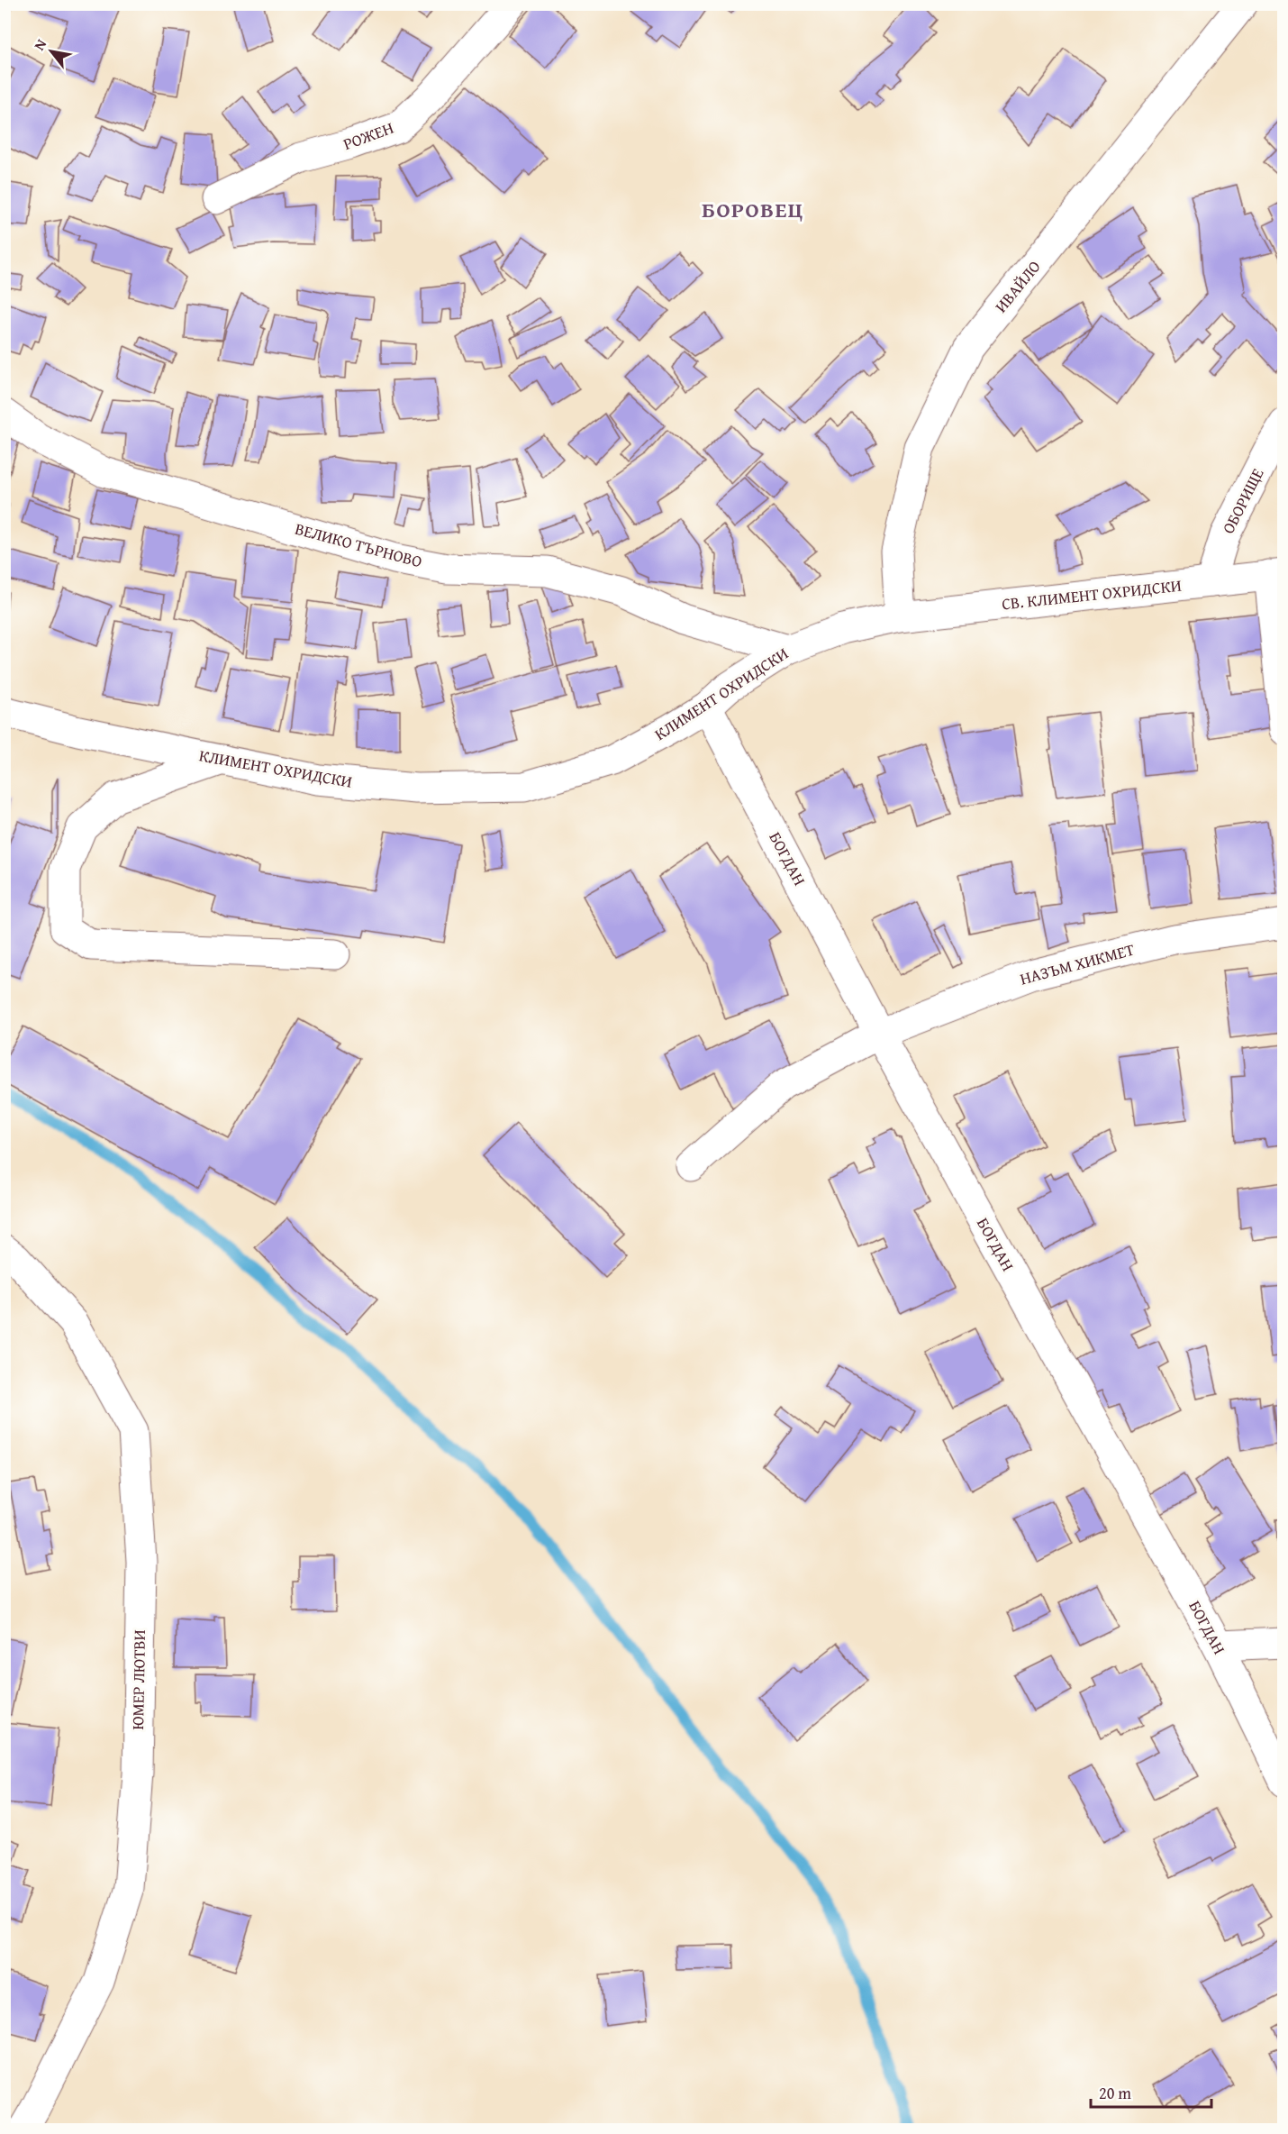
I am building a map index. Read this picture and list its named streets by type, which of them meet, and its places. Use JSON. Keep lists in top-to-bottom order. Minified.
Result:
{"streets":{"street":["РОЖЕН","ИВАЙЛО","ОБОРИЩЕ","ВЕЛИКО ТЪРНОВО","СВ. КЛИМЕНТ ОХРИДСКИ","КЛИМЕНТ ОХРИДСКИ","БОГДАН","НАЗЪМ ХИКМЕТ","ЮМЕР ЛЮТВИ"]},"crossings":[["ИВАЙЛО","СВ. КЛИМЕНТ ОХРИДСКИ"],["ИВАЙЛО","КЛИМЕНТ ОХРИДСКИ"],["ОБОРИЩЕ","СВ. КЛИМЕНТ ОХРИДСКИ"],["ВЕЛИКО ТЪРНОВО","КЛИМЕНТ ОХРИДСКИ"],["СВ. КЛИМЕНТ ОХРИДСКИ","КЛИМЕНТ ОХРИДСКИ"],["КЛИМЕНТ ОХРИДСКИ","БОГДАН"],["БОГДАН","НАЗЪМ ХИКМЕТ"]],"districts":["БОРОВЕЦ"],"scale_bar":"20 m","north":"top left"}
